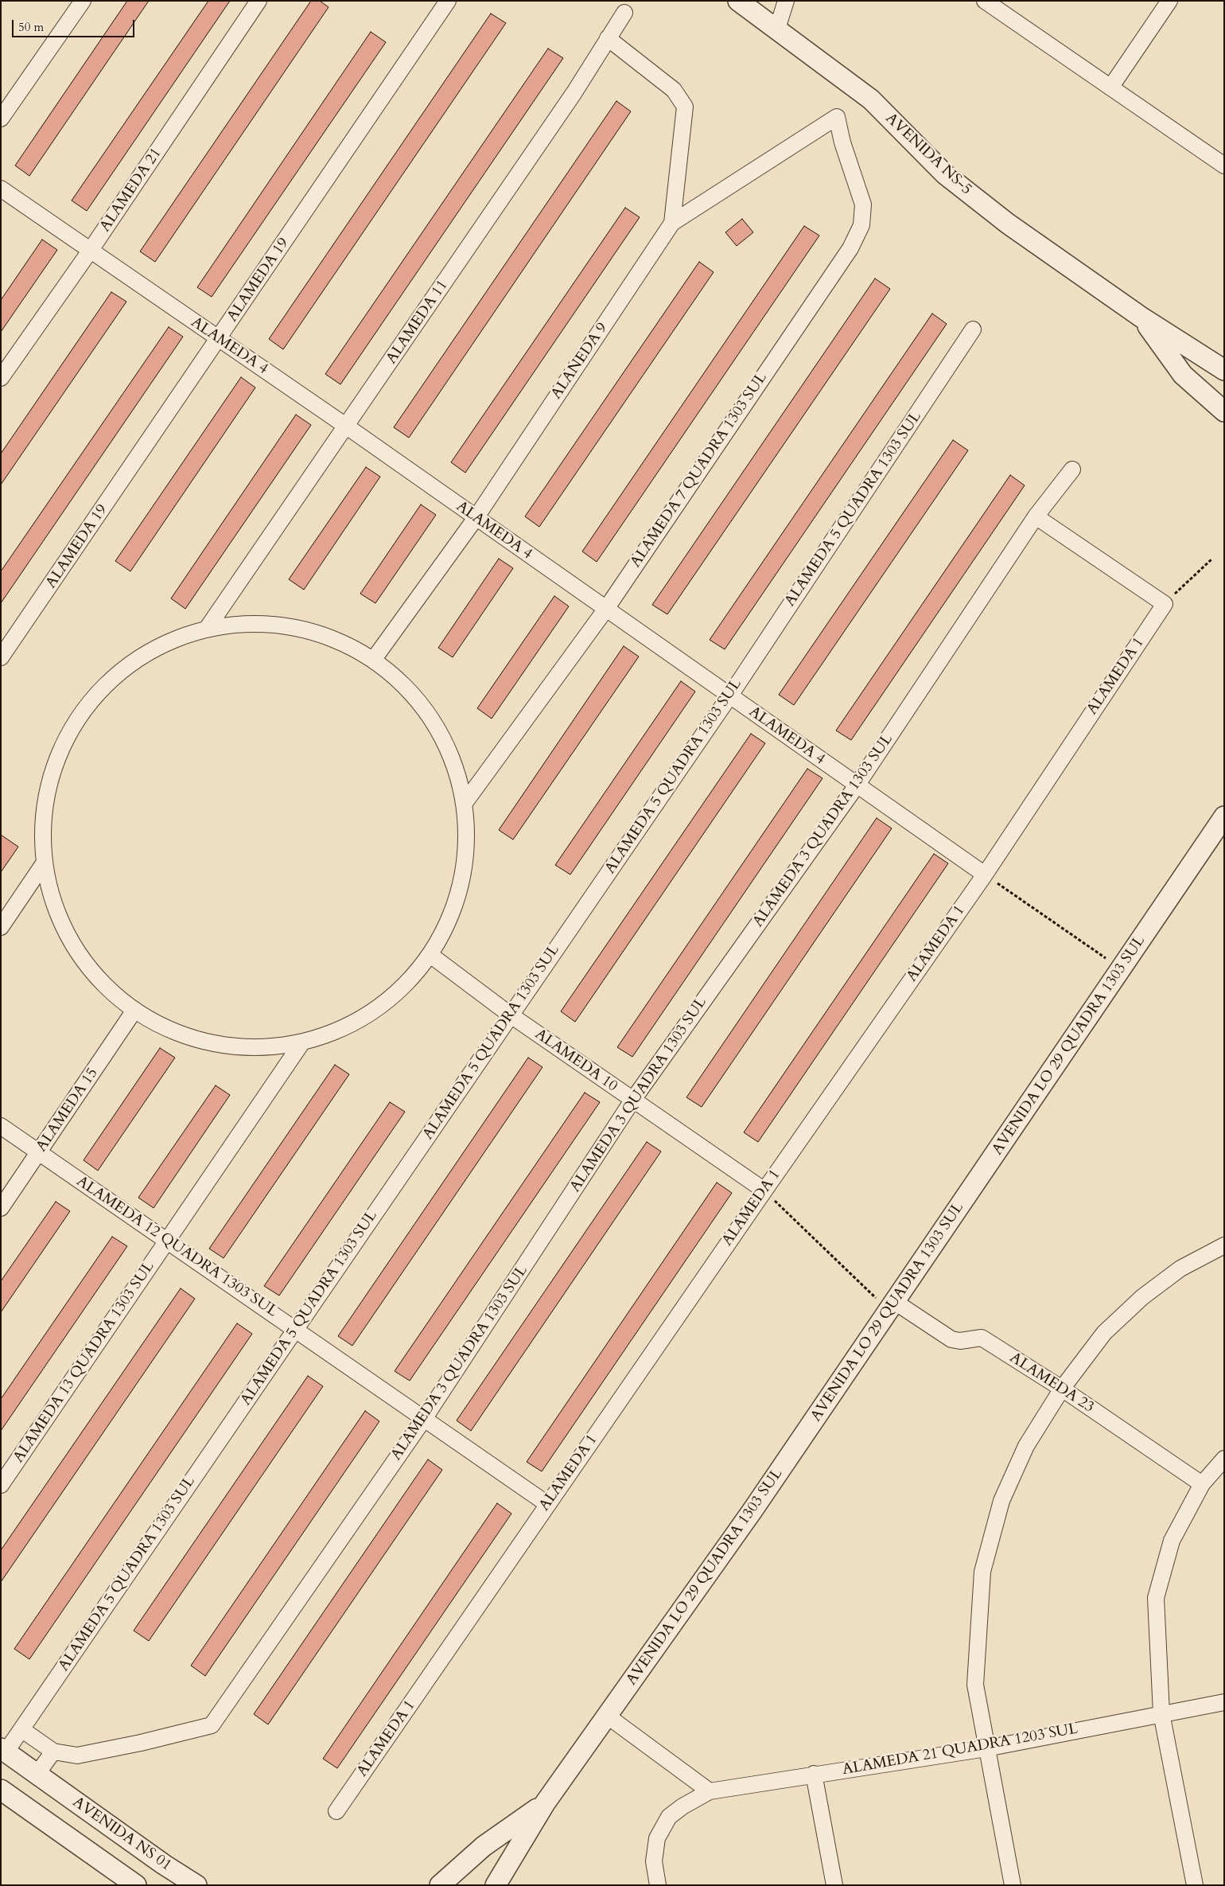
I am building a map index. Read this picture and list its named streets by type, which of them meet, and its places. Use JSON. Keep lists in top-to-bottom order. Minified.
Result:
{"streets":{"street":["AVENIDA NS-5","ALAMEDA 21","ALAMEDA 19","ALAMEDA 11","ALAMEDA 4","ALANEDA 9","ALAMEDA 7 QUADRA 1303 SUL","ALAMEDA 5 QUADRA 1303 SUL","ALAMEDA 1","ALAMEDA 3 QUADRA 1303 SUL","AVENIDA LO 29 QUADRA 1303 SUL","ALAMEDA 10","ALAMEDA 15","ALAMEDA 12 QUADRA 1303 SUL","ALAMEDA 13 QUADRA 1303 SUL","ALAMEDA 23","ALAMEDA 21 QUADRA 1203 SUL","AVENIDA NS 01"]},"crossings":[["ALAMEDA 21","ALAMEDA 4"],["ALAMEDA 19","ALAMEDA 4"],["ALAMEDA 11","ALAMEDA 4"],["ALAMEDA 4","ALANEDA 9"],["ALAMEDA 4","ALAMEDA 7 QUADRA 1303 SUL"],["ALAMEDA 4","ALAMEDA 5 QUADRA 1303 SUL"],["ALAMEDA 4","ALAMEDA 1"],["ALAMEDA 4","ALAMEDA 3 QUADRA 1303 SUL"],["ALANEDA 9","ALAMEDA 7 QUADRA 1303 SUL"],["ALAMEDA 5 QUADRA 1303 SUL","ALAMEDA 10"],["ALAMEDA 5 QUADRA 1303 SUL","ALAMEDA 12 QUADRA 1303 SUL"],["ALAMEDA 5 QUADRA 1303 SUL","AVENIDA NS 01"],["ALAMEDA 1","ALAMEDA 10"],["ALAMEDA 1","ALAMEDA 12 QUADRA 1303 SUL"],["ALAMEDA 3 QUADRA 1303 SUL","ALAMEDA 10"],["ALAMEDA 3 QUADRA 1303 SUL","ALAMEDA 12 QUADRA 1303 SUL"],["AVENIDA LO 29 QUADRA 1303 SUL","ALAMEDA 23"],["ALAMEDA 15","ALAMEDA 12 QUADRA 1303 SUL"],["ALAMEDA 12 QUADRA 1303 SUL","ALAMEDA 13 QUADRA 1303 SUL"]],"scale_bar":"50 m"}
